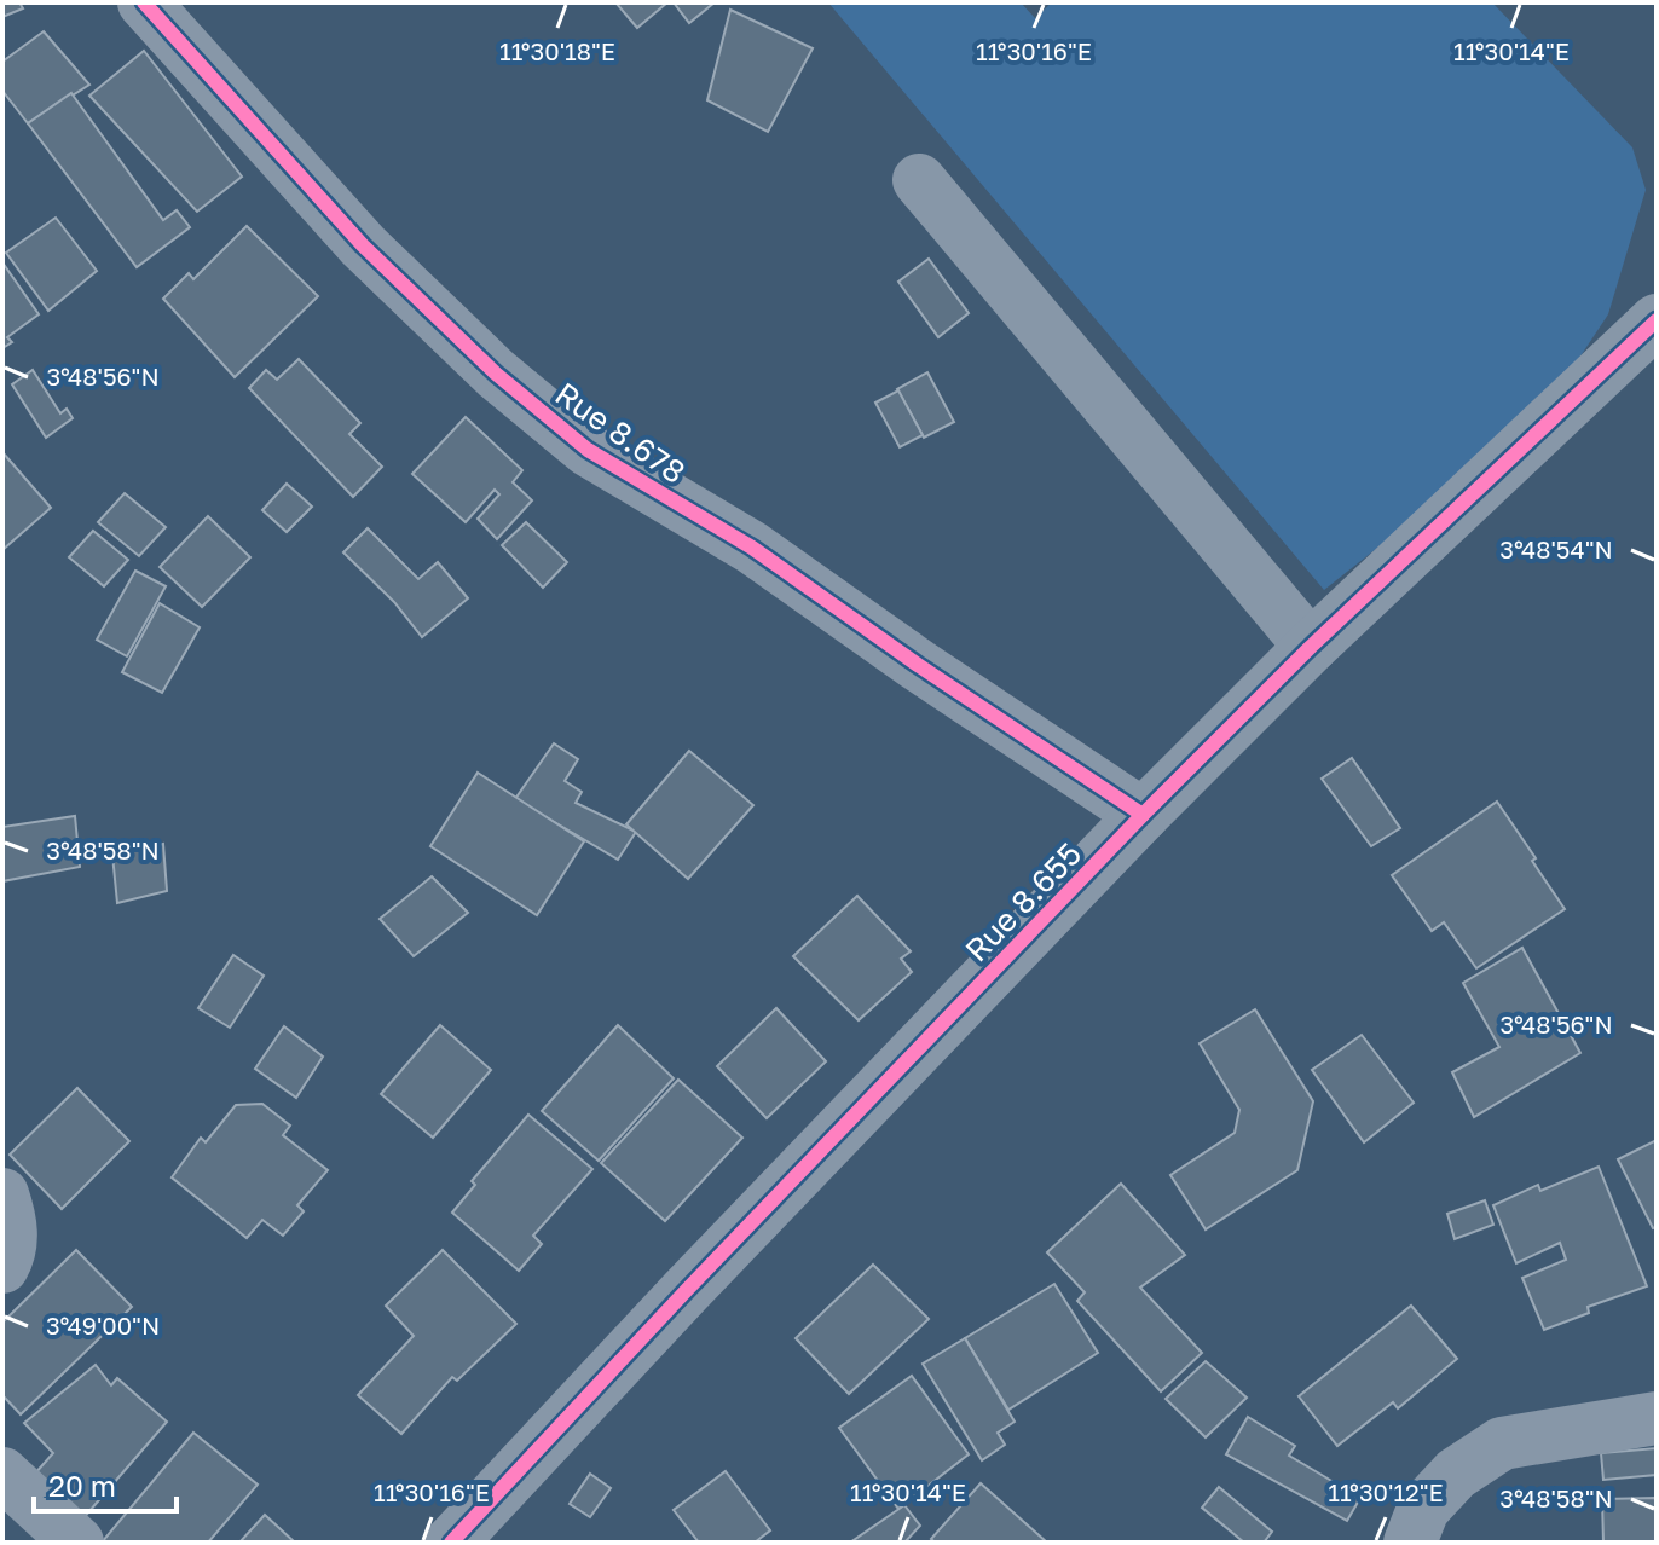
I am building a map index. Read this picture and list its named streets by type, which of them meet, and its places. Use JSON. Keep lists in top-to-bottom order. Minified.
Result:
{"streets":{"street":["Rue 8.678","Rue 8.655"]},"crossings":[["Rue 8.678","Rue 8.655"]],"scale_bar":"20 m","coordinates":["11°30'18\"E","11°30'16\"E","11°30'14\"E","3°48'56\"N","3°48'54\"N","3°48'58\"N","3°49'00\"N","11°30'12\"E"]}
